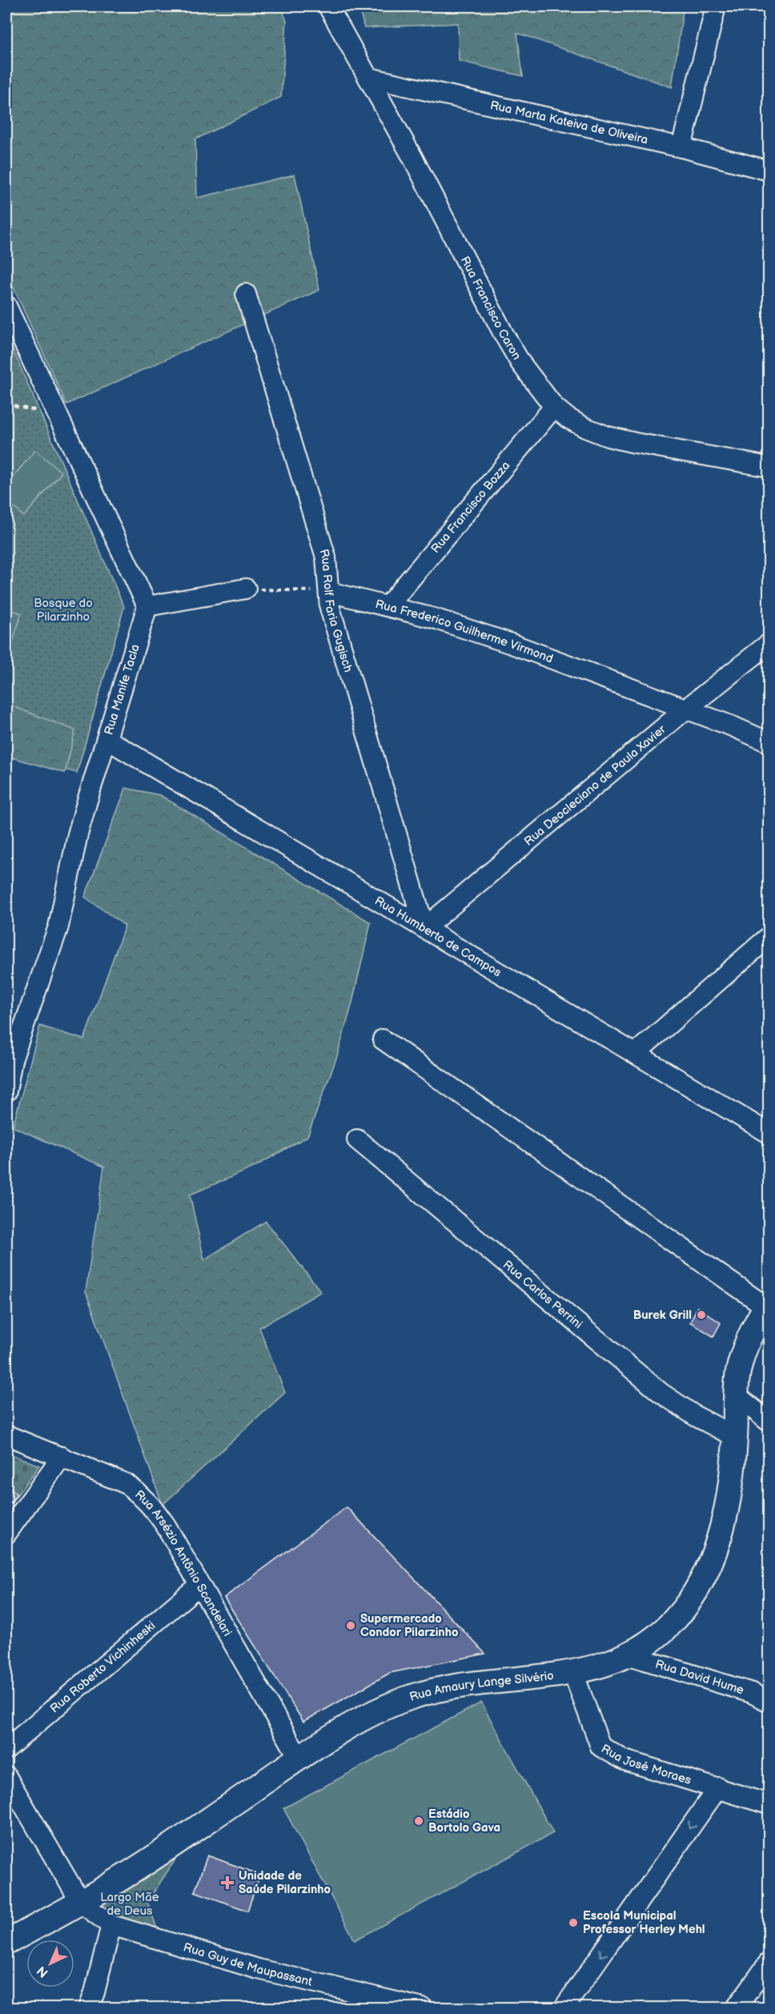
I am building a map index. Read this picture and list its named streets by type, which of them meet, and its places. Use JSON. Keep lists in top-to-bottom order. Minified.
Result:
{"streets":{"main road":["Rua Amaury Lange Silvério"],"street":["Rua Marta Kateiva de Oliveira","Rua Francisco Caron","Rua Francisco Bozza","Rua Rolf Faria Gugisch","Rua Frederico Guilherme Virmond","Rua Manife Tacla","Rua Deocleciano de Paula Xavier","Rua Humberto de Campos","Rua Carlos Perrini","Rua Arsézio Antônio Scandelari","Rua Roberto Vichinheski","Rua David Hume","Rua José Moraes","Rua Guy de Maupassant"]},"crossings":[["Rua Marta Kateiva de Oliveira","Rua Francisco Caron"],["Rua Francisco Caron","Rua Francisco Bozza"],["Rua Francisco Bozza","Rua Frederico Guilherme Virmond"],["Rua Rolf Faria Gugisch","Rua Frederico Guilherme Virmond"],["Rua Rolf Faria Gugisch","Rua Deocleciano de Paula Xavier"],["Rua Rolf Faria Gugisch","Rua Humberto de Campos"],["Rua Frederico Guilherme Virmond","Rua Deocleciano de Paula Xavier"],["Rua Manife Tacla","Rua Humberto de Campos"],["Rua Deocleciano de Paula Xavier","Rua Humberto de Campos"],["Rua Carlos Perrini","Rua Amaury Lange Silvério"],["Rua Arsézio Antônio Scandelari","Rua Roberto Vichinheski"],["Rua Arsézio Antônio Scandelari","Rua Amaury Lange Silvério"],["Rua David Hume","Rua Amaury Lange Silvério"],["Rua Amaury Lange Silvério","Rua José Moraes"],["Rua Amaury Lange Silvério","Rua Guy de Maupassant"]],"parks":["Bosque do Pilarzinho","Largo Mãe de Deus"],"places":{"other":["Burek Grill","Supermercado Condor Pilarzinho","Estádio Bortolo Gava","Escola Municipal Professor Herley Mehl"],"health":["Unidade de Saúde Pilarzinho"]},"north":"bottom left"}
